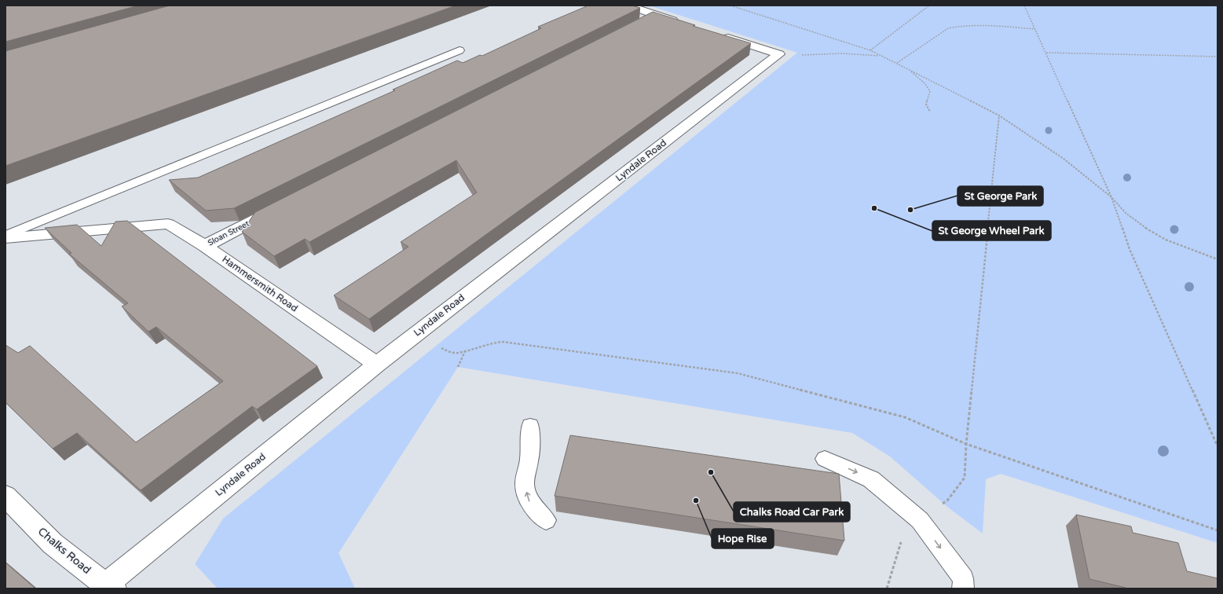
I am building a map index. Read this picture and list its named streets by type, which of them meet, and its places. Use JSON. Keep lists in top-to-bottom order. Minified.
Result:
{"streets":{"street":["Lyndale Road","Sloan Street","Hammersmith Road","Chalks Road"]},"crossings":[["Lyndale Road","Hammersmith Road"],["Lyndale Road","Chalks Road"],["Sloan Street","Hammersmith Road"]],"places":["St George Wheel Park","St George Park","Chalks Road Car Park","Hope Rise"]}
